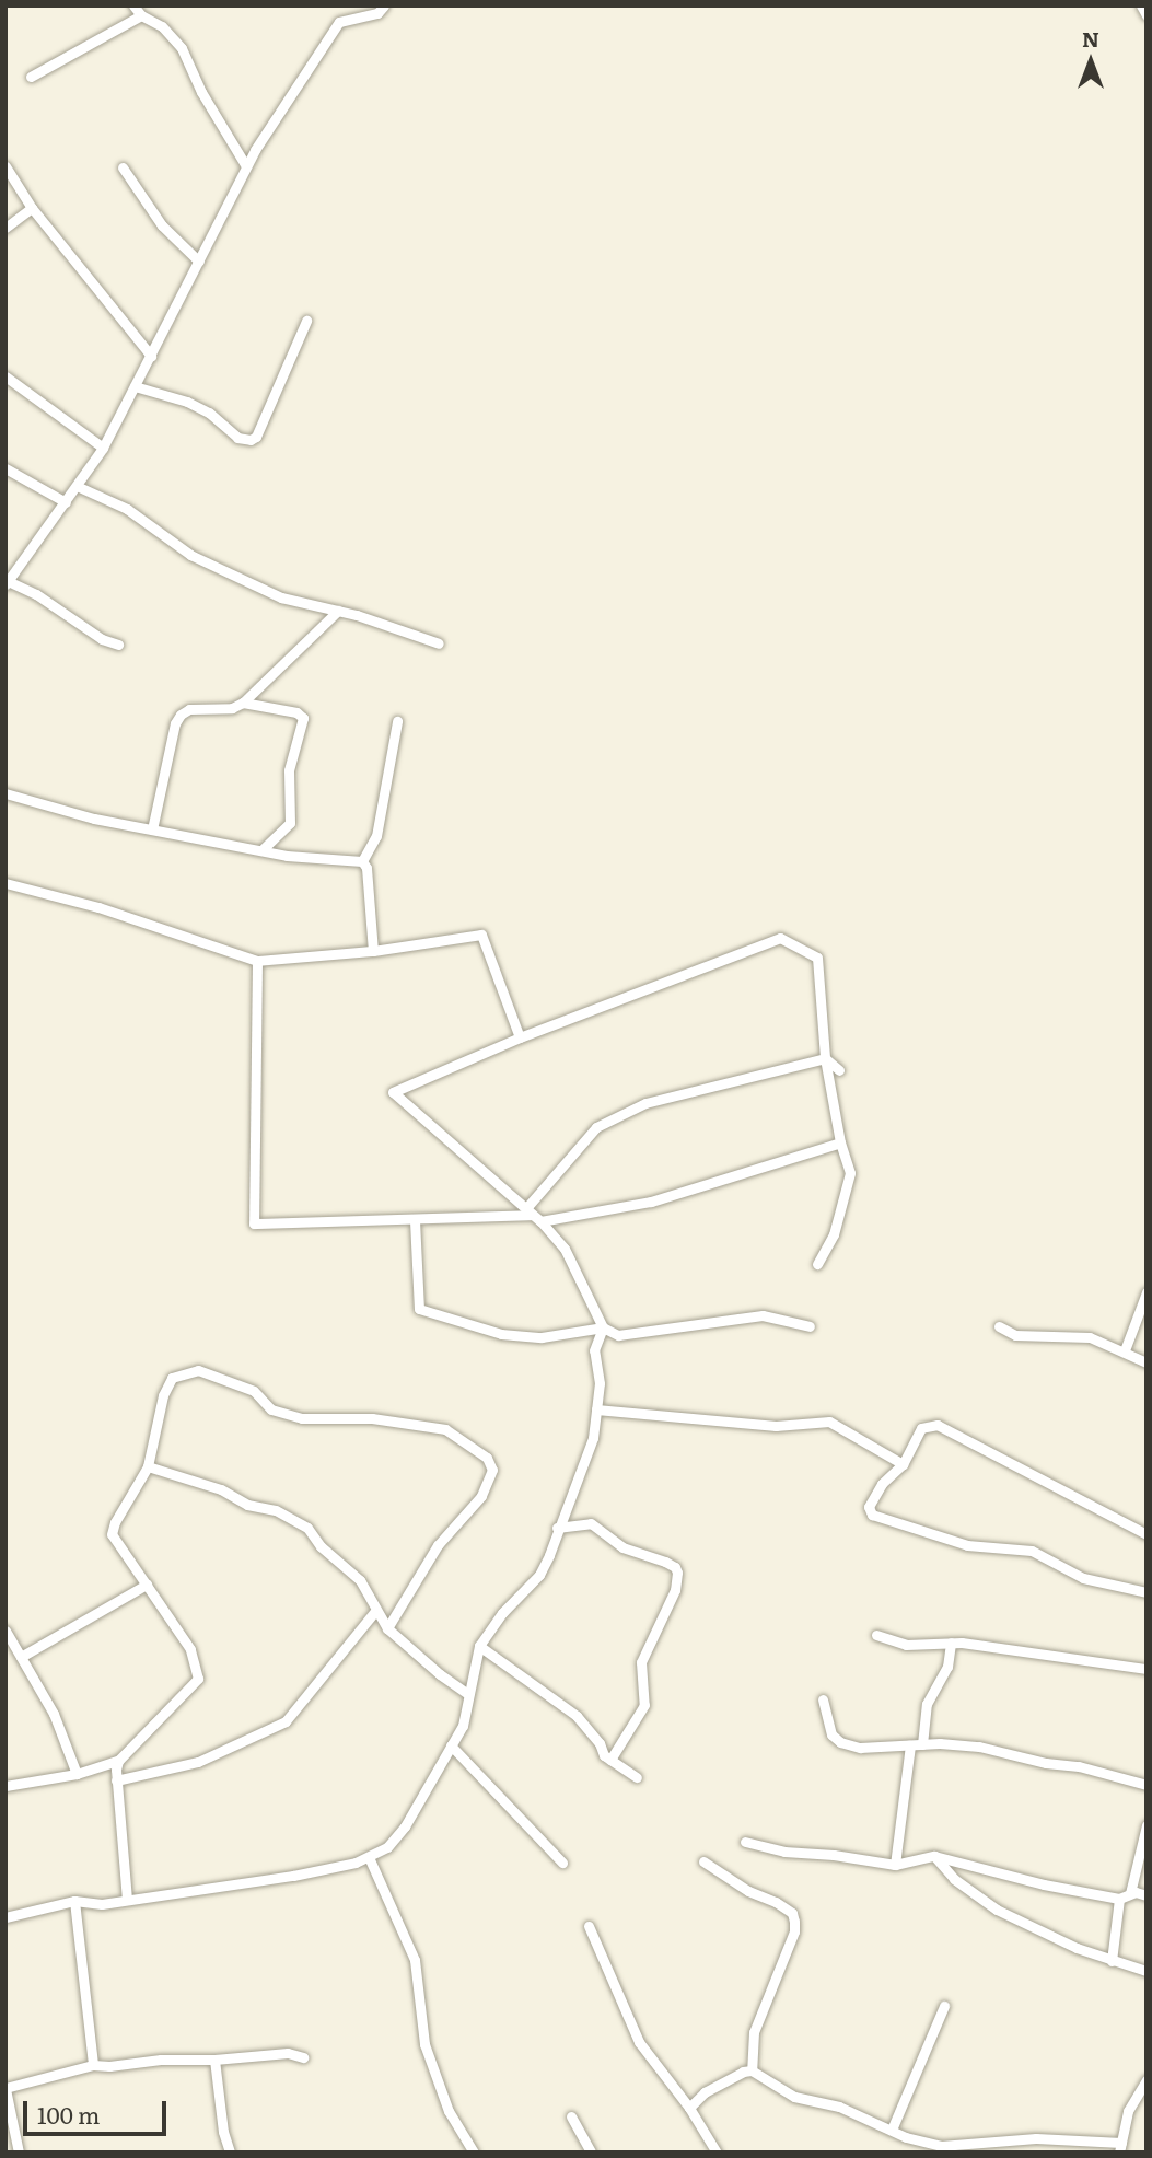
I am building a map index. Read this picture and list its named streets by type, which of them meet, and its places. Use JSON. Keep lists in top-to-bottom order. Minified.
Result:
{"scale_bar":"100 m","north":"top"}
